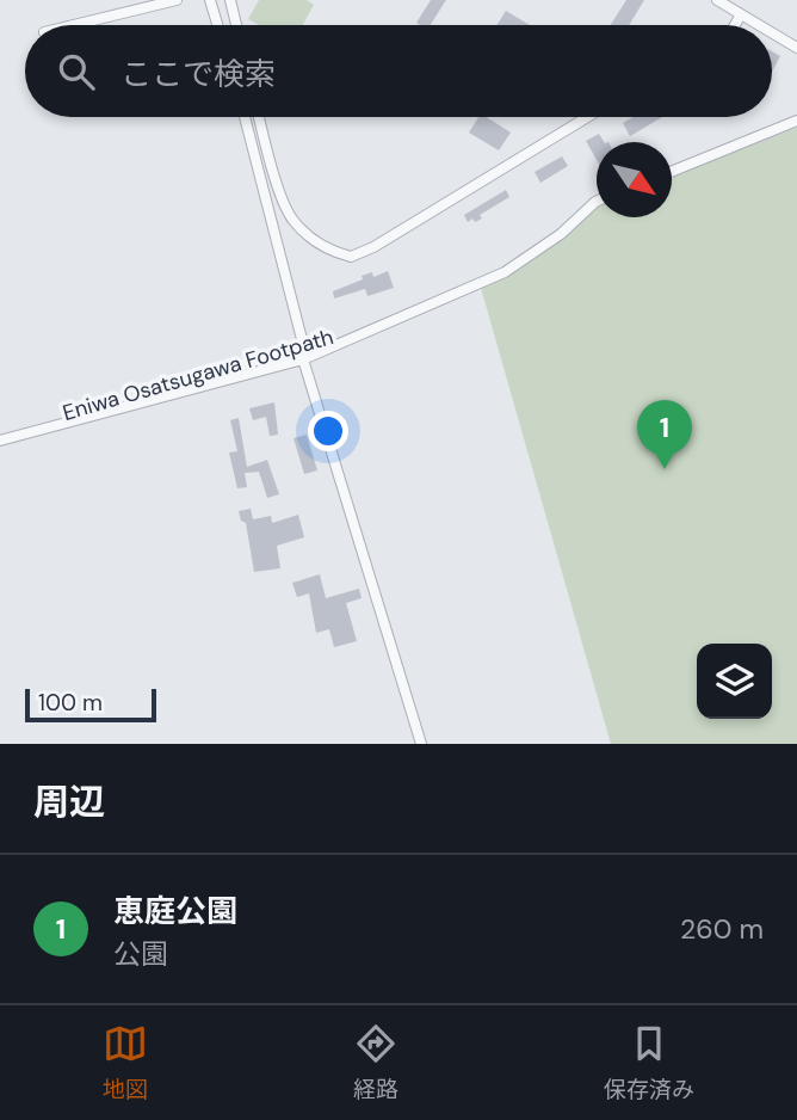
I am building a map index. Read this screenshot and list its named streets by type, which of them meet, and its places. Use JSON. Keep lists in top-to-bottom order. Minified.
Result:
{"streets":{"path":["Eniwa Osatsugawa Footpath"]},"scale_bar":"100 m","north":"bottom right","page":{"search":"ここで検索","pins":"1","scale":"100 m","heading":"周辺","list":[{"mark":"1","name":"恵庭公園","note":"公園","value":"260 m"}],"nav":["地図","経路","保存済み"]}}
